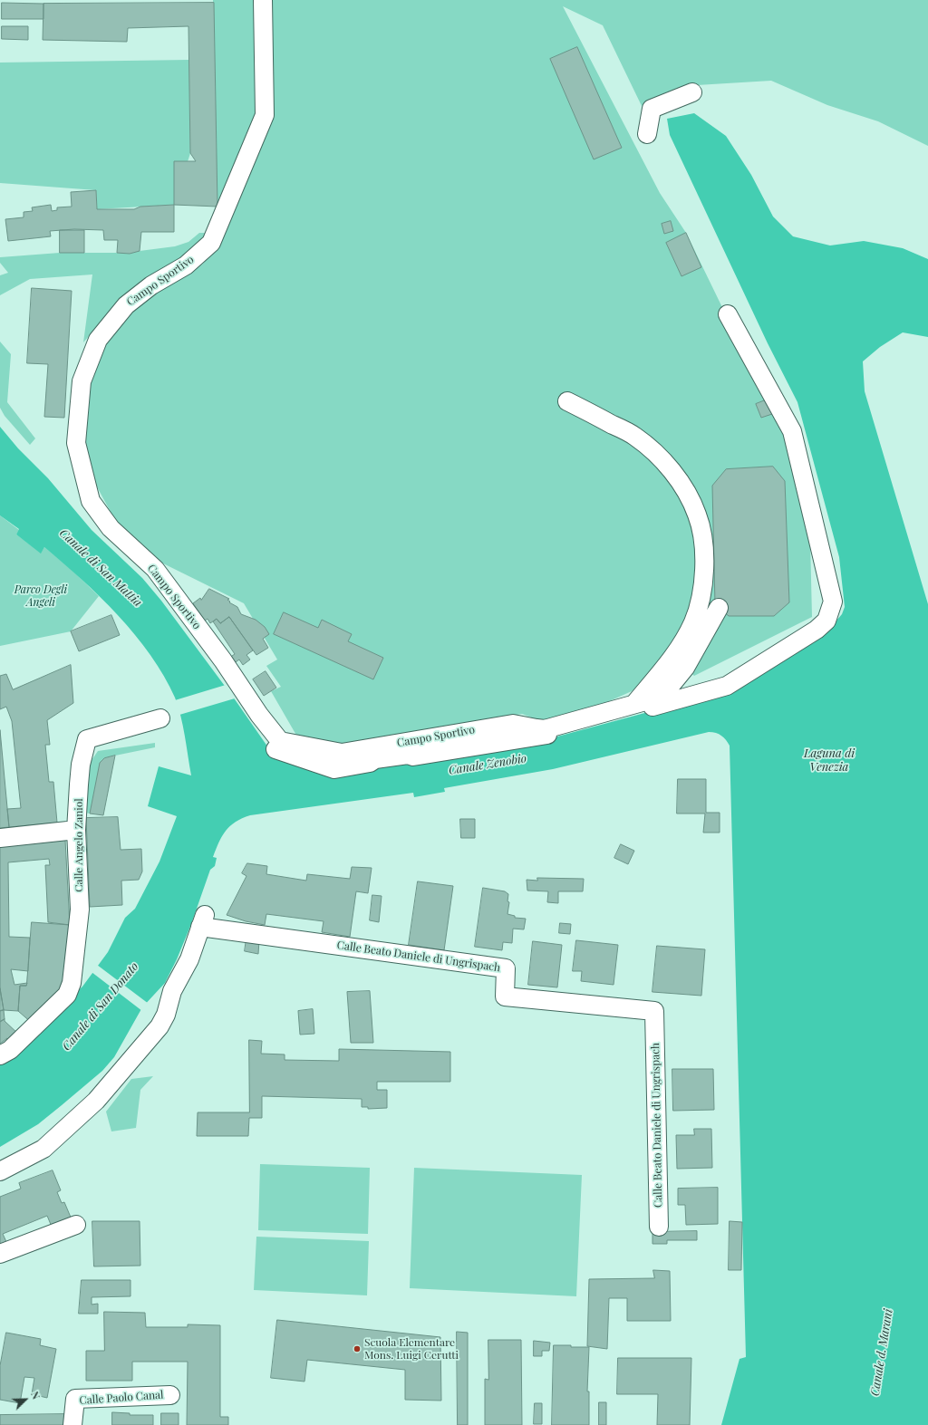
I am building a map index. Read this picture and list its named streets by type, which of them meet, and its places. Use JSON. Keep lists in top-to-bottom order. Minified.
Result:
{"streets":{"street":["Campo Sportivo","Calle Angelo Zaniol","Calle Beato Daniele di Ungrispach","Calle Paolo Canal"]},"water":["Canale di San Mattia","Laguna di Venezia","Canale Zenobio","Canale di San Donato","Canale d. Marani"],"parks":["Parco Degli Angeli"],"places":["Scuola Elementare Mons. Luigi Cerutti"],"north":"top right"}
